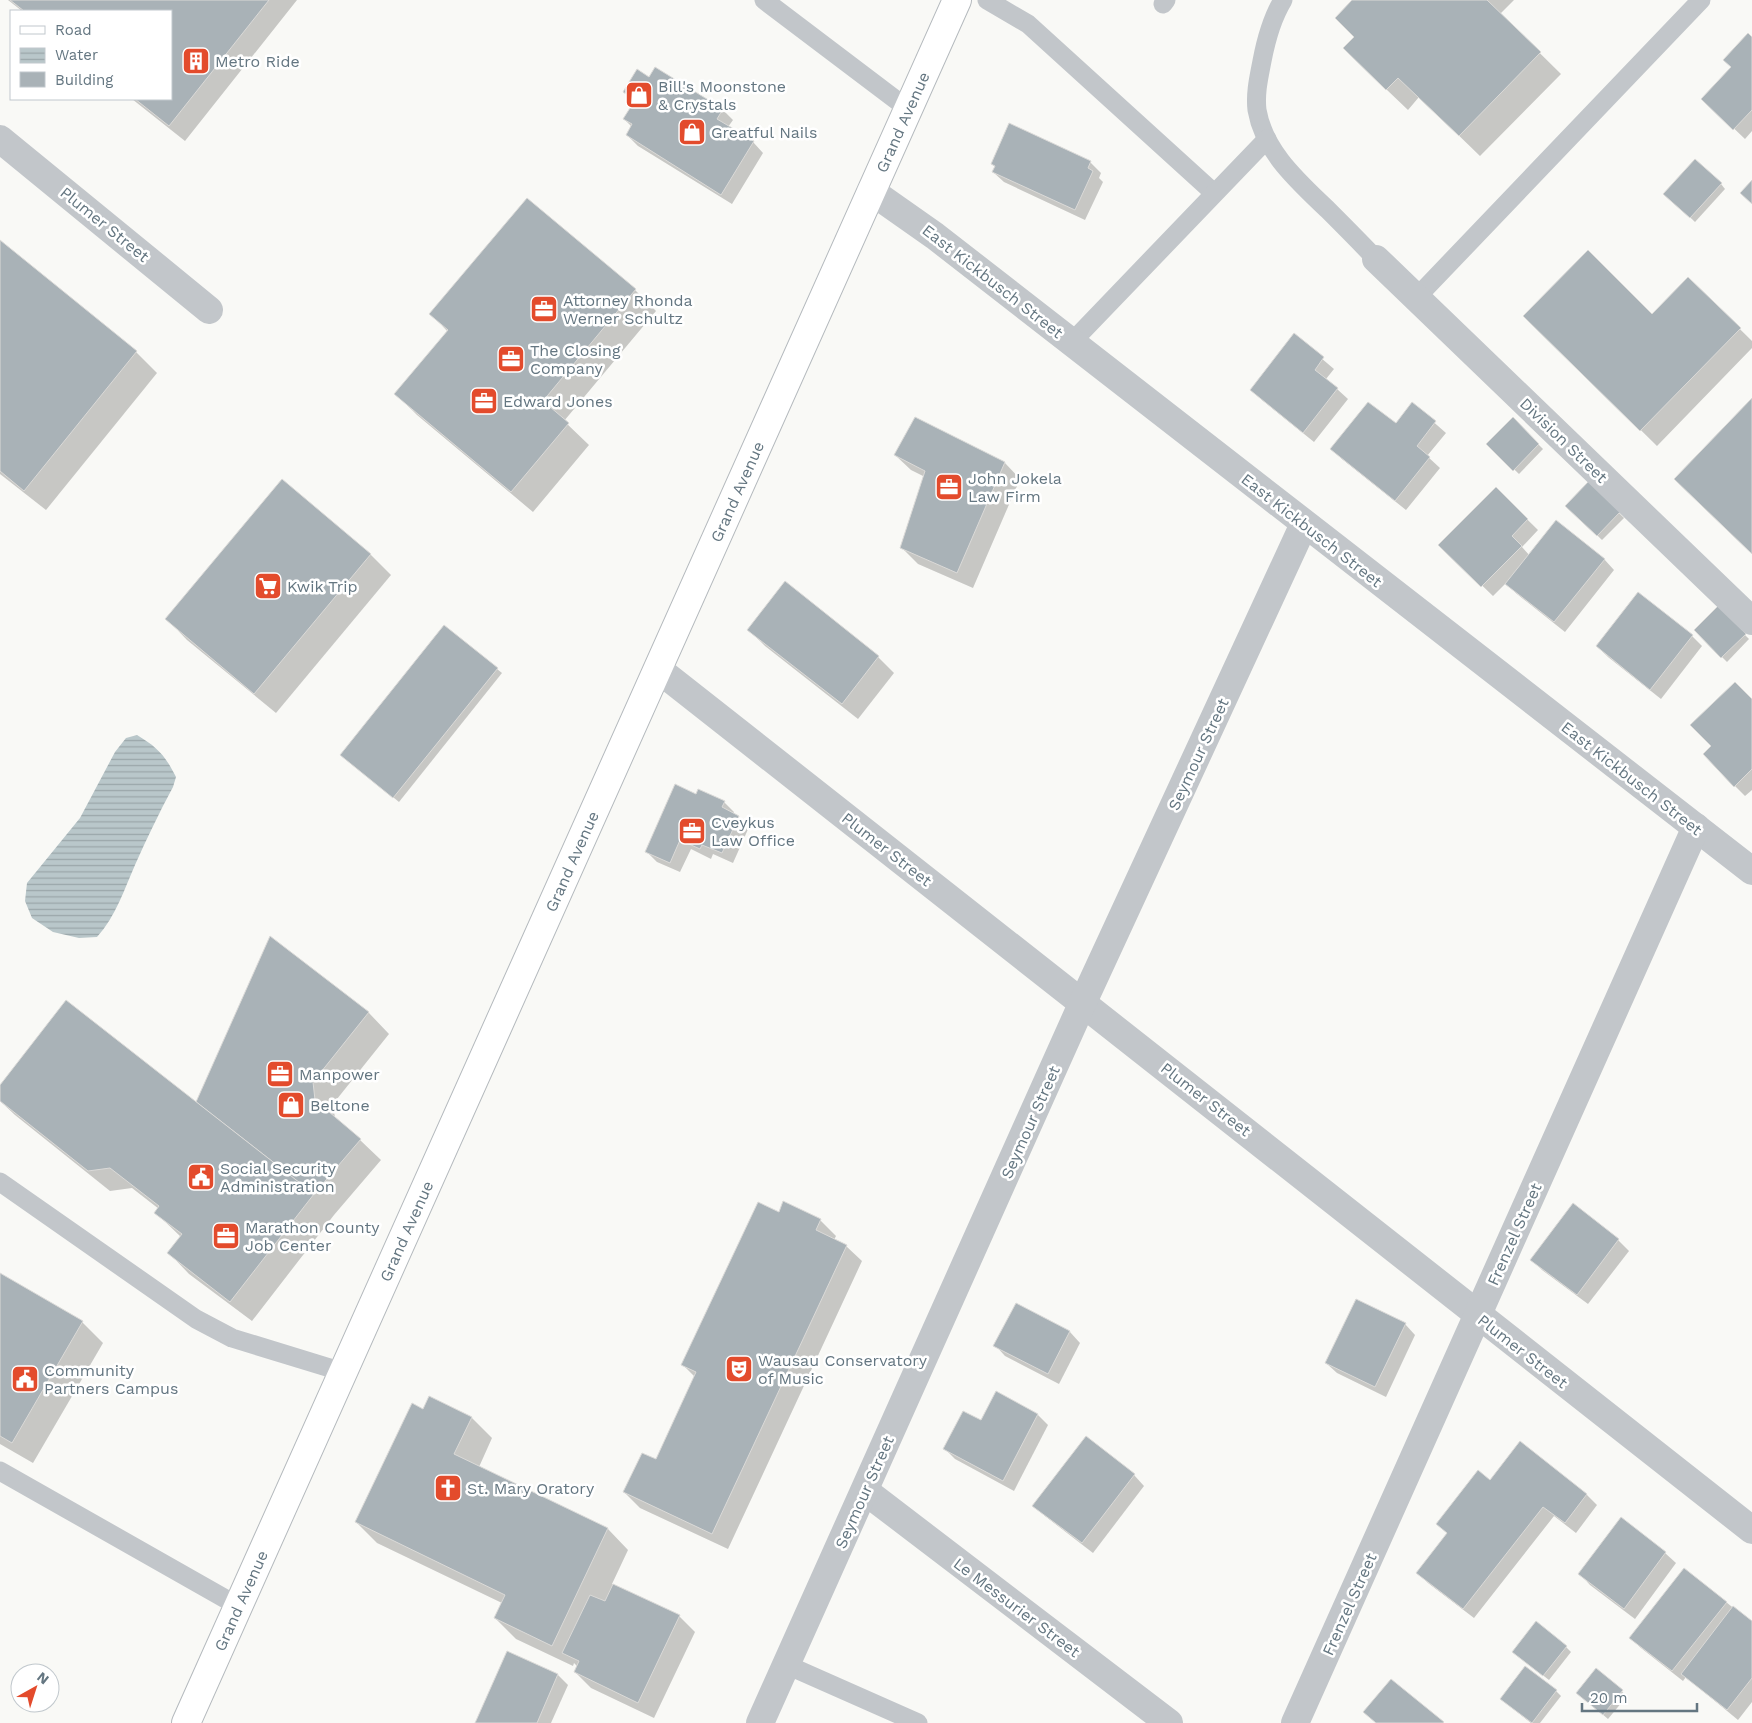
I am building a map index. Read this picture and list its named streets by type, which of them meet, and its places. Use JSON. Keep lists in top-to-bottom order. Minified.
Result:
{"streets":{"main road":["Grand Avenue"],"street":["Plumer Street","East Kickbusch Street","Division Street","Seymour Street","Frenzel Street","Le Messurier Street"]},"crossings":[["Grand Avenue","Plumer Street"],["Grand Avenue","East Kickbusch Street"],["Plumer Street","Seymour Street"],["Plumer Street","Frenzel Street"],["East Kickbusch Street","Seymour Street"],["East Kickbusch Street","Frenzel Street"],["Seymour Street","Le Messurier Street"]],"places":{"building":["Metro Ride"],"shop":["Bill's Moonstone & Crystals","Greatful Nails","Beltone"],"office":["Attorney Rhonda Werner Schultz","The Closing Company","Edward Jones","John Jokela Law Firm","Cveykus Law Office","Manpower","Marathon County Job Center"],"supermarket":["Kwik Trip"],"public building":["Social Security Administration","Community Partners Campus"],"theatre":["Wausau Conservatory of Music"],"church":["St. Mary Oratory"]},"legend":["Road","Water","Building"],"scale_bar":"20 m","north":"top right"}
